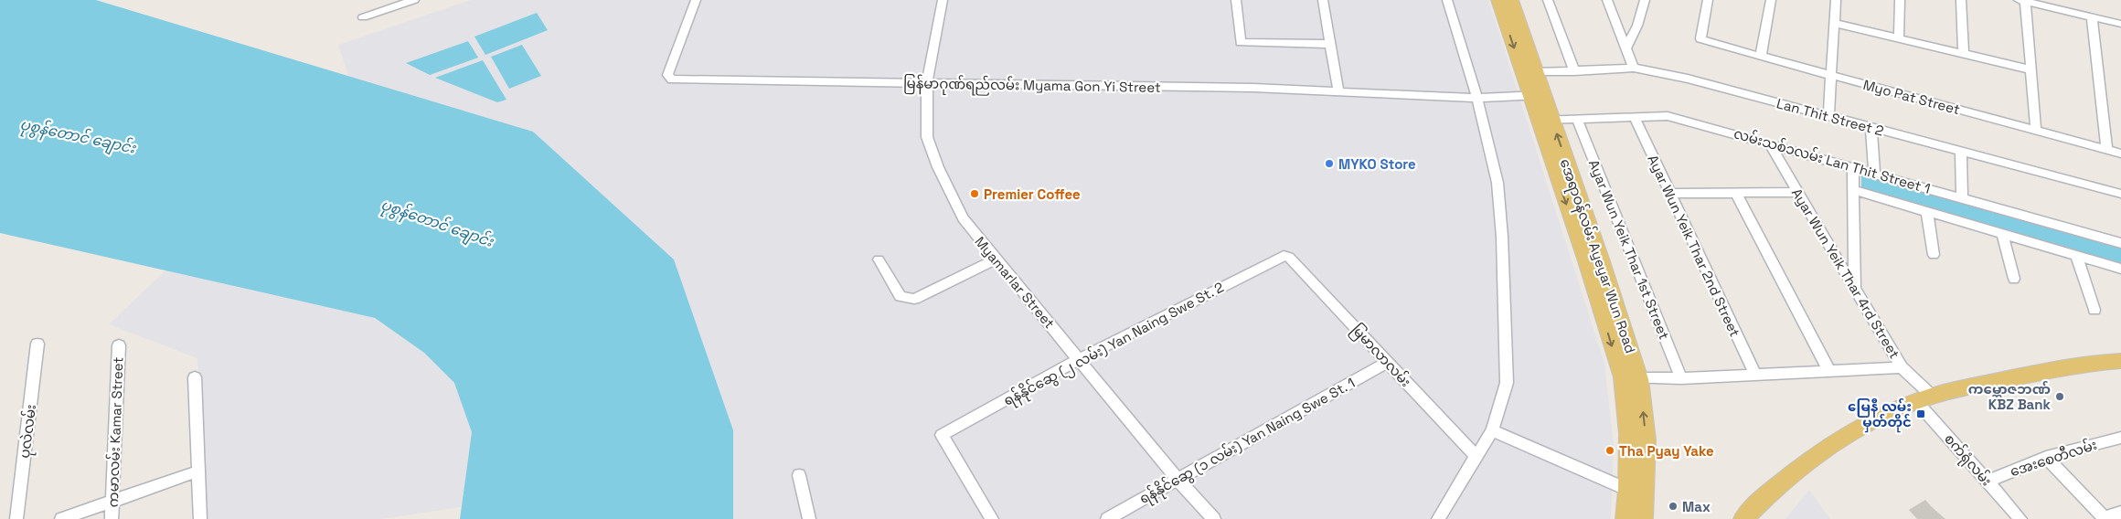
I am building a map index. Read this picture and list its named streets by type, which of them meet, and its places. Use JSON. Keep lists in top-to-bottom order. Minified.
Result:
{"streets":{"main road":["အေရာဝန်လမ်း Ayeyar Wun Road"],"street":["မြန်မာဂုဏ်ရည်လမ်း Myama Gon Yi Street","Myo Pat Street","Lan Thit Street 2","လမ်းသစ်၁လမ်း Lan Thit Street 1","Ayar Wun Yeik Thar 2nd Street","Ayar Wun Yeik Thar 1st Street","Ayar Wun Yeik Thar 4rd Street","Myamarlar Street","ရန်နိုင်ဆွေ (၂ လမ်း) Yan Naing Swe St. 2","မြမာလာလမ်း","ပုလဲလမ်း","ကမာလမ်း Kamar Street","ရန်နိုင်ဆွေ (၁ လမ်း) Yan Naing Swe St. 1","အေးစေတီလမ်း","စက်ရုံလမ်း"]},"crossings":[["မြန်မာဂုဏ်ရည်လမ်း Myama Gon Yi Street","အေရာဝန်လမ်း Ayeyar Wun Road"],["မြန်မာဂုဏ်ရည်လမ်း Myama Gon Yi Street","Myamarlar Street"],["Lan Thit Street 2","အေရာဝန်လမ်း Ayeyar Wun Road"],["လမ်းသစ်၁လမ်း Lan Thit Street 1","Ayar Wun Yeik Thar 2nd Street"],["လမ်းသစ်၁လမ်း Lan Thit Street 1","Ayar Wun Yeik Thar 1st Street"],["လမ်းသစ်၁လမ်း Lan Thit Street 1","အေရာဝန်လမ်း Ayeyar Wun Road"],["လမ်းသစ်၁လမ်း Lan Thit Street 1","Ayar Wun Yeik Thar 4rd Street"],["Ayar Wun Yeik Thar 4rd Street","စက်ရုံလမ်း"],["Myamarlar Street","ရန်နိုင်ဆွေ (၂ လမ်း) Yan Naing Swe St. 2"],["Myamarlar Street","ရန်နိုင်ဆွေ (၁ လမ်း) Yan Naing Swe St. 1"],["ရန်နိုင်ဆွေ (၂ လမ်း) Yan Naing Swe St. 2","မြမာလာလမ်း"],["မြမာလာလမ်း","ရန်နိုင်ဆွေ (၁ လမ်း) Yan Naing Swe St. 1"],["အေးစေတီလမ်း","စက်ရုံလမ်း"]],"water":["ပုစွန်တောင် ချောင်း"],"places":{"other":["MYKO Store","Premier Coffee","ကမ္ဘောဇဘဏ် KBZ Bank","Tha Pyay Yake","Max"],"transit":["မြေနီ လမ်း မှတ်တိုင်"]}}
